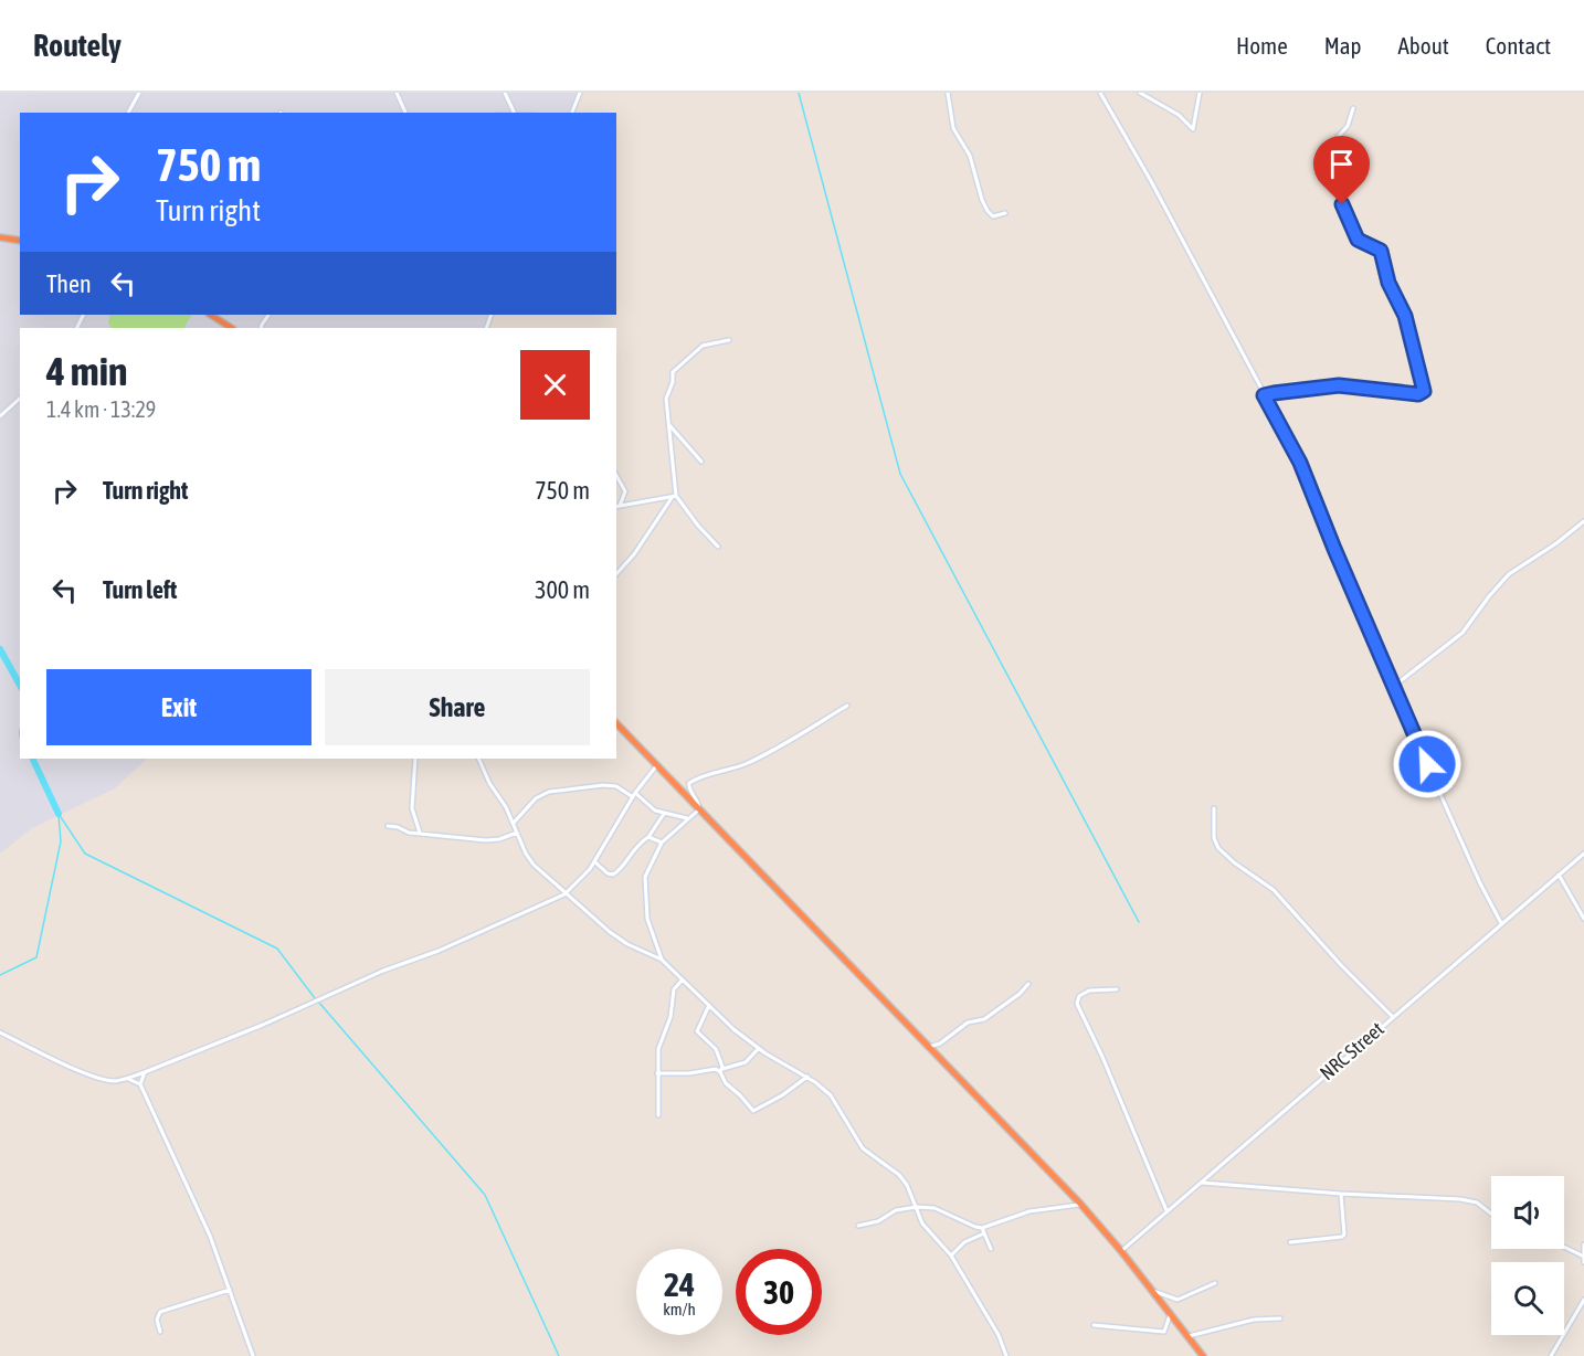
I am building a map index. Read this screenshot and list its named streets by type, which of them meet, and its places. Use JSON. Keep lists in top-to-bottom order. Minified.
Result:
{"streets":{"street":["NRC Street"]},"page":{"header":"Routely","nav":["Home","Map","About","Contact"],"turn":["750 m","Turn right"],"then":"Then","heading":["4 min","1.4 km · 13:29"],"list":[{"name":"Turn right","value":"750 m"},{"name":"Turn left","value":"300 m"}],"buttons":["Exit","Share"],"speed":"24 km/h","limit":"30"}}
